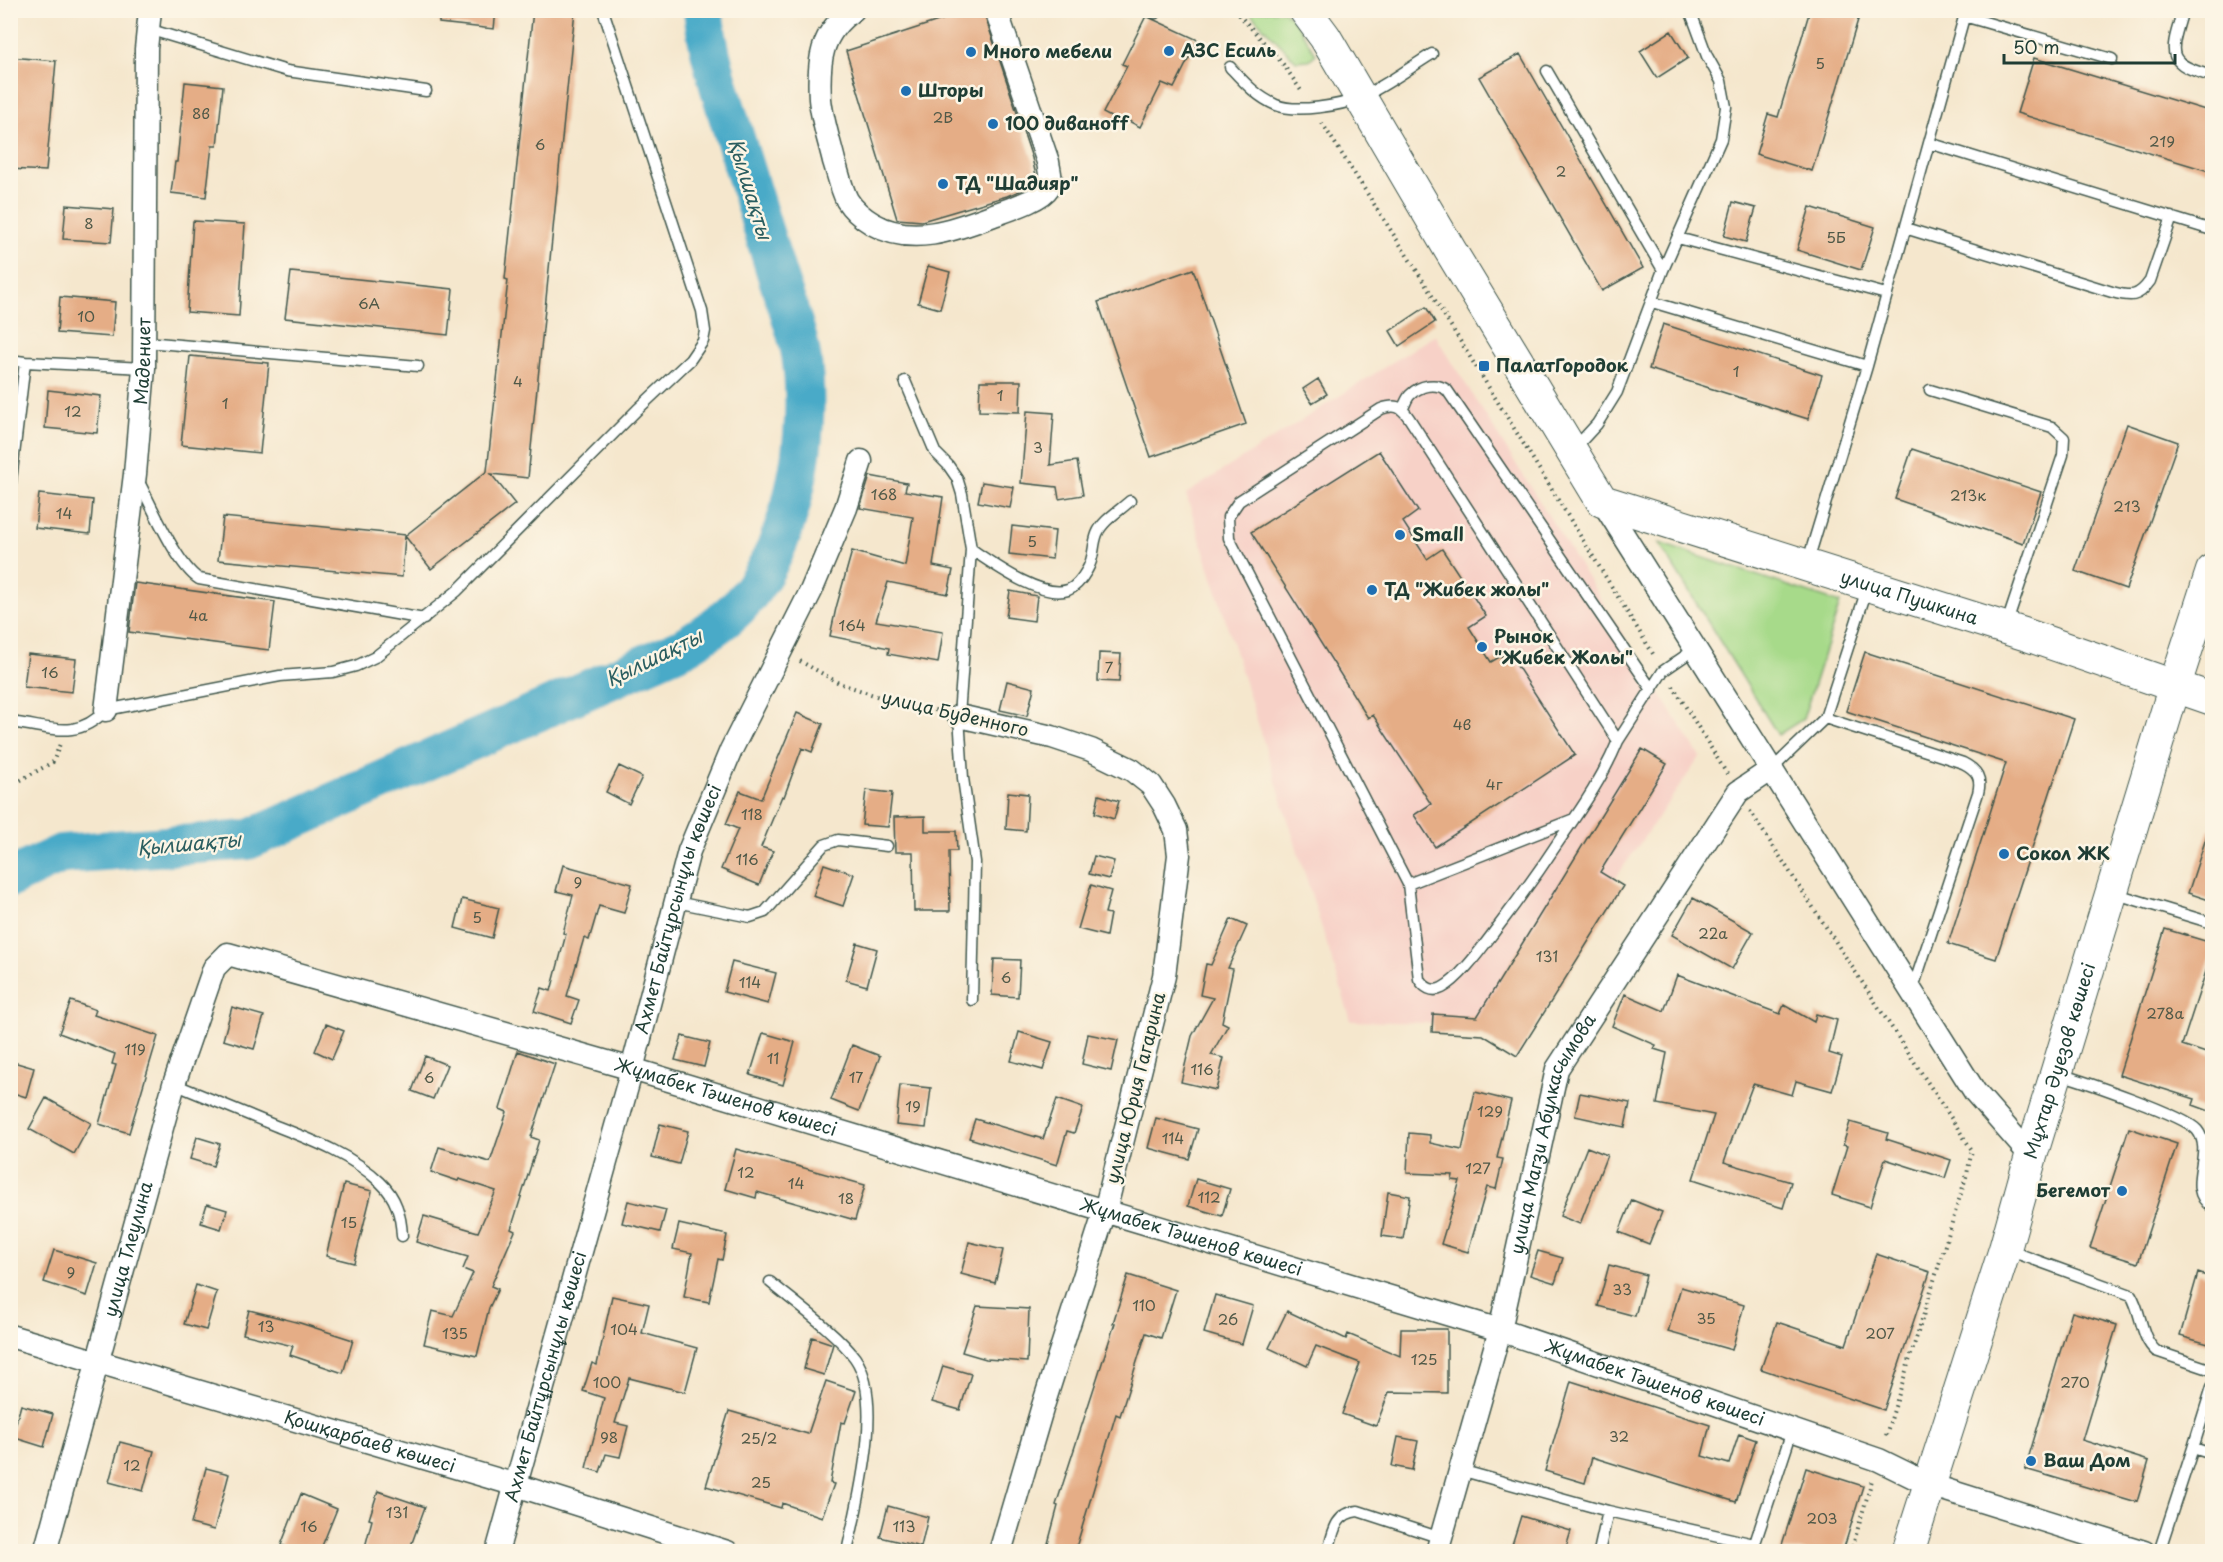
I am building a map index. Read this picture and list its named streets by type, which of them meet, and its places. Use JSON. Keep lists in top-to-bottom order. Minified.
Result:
{"streets":{"street":["Мадениет","улица Пушкина","улица Буденного","Ахмет Байтұрсынұлы көшесі","Мұхтар Әуезов көшесі","улица Юрия Гагарина","Жұмабек Тәшенов көшесі","улица Магзи Абулкасымова","улица Тлеулина","Қошқарбаев көшесі"]},"crossings":[["улица Пушкина","Мұхтар Әуезов көшесі"],["улица Буденного","Ахмет Байтұрсынұлы көшесі"],["улица Буденного","улица Юрия Гагарина"],["Ахмет Байтұрсынұлы көшесі","Жұмабек Тәшенов көшесі"],["Ахмет Байтұрсынұлы көшесі","Қошқарбаев көшесі"],["Мұхтар Әуезов көшесі","Жұмабек Тәшенов көшесі"],["улица Юрия Гагарина","Жұмабек Тәшенов көшесі"],["Жұмабек Тәшенов көшесі","улица Магзи Абулкасымова"],["Жұмабек Тәшенов көшесі","улица Тлеулина"],["улица Тлеулина","Қошқарбаев көшесі"]],"water":["Қылшақты"],"places":{"other":["АЗС Есиль","Много мебели","Шторы","100 диваноff","ТД \"Шадияр\"","Small","ТД \"Жибек жолы\"","Рынок \"Жибек Жолы\"","Сокол ЖК","Бегемот","Ваш Дом"],"transit":["ПалатГородок"]},"house_numbers":["5","8в","2В","219","6","2","8","5Б","6А","10","1","4","1","1","12","3","168","213к","213","14","5","4а","164","7","16","4в","4г","118","116","9","5","22а","131","6","114","278а","119","11","116","6","17","19","129","114","127","12","14","112","18","15","9","33","110","35","26","13","104","135","207","125","100","270","32","98","25/2","12","25","131","203","16","113"],"scale_bar":"50 m"}
